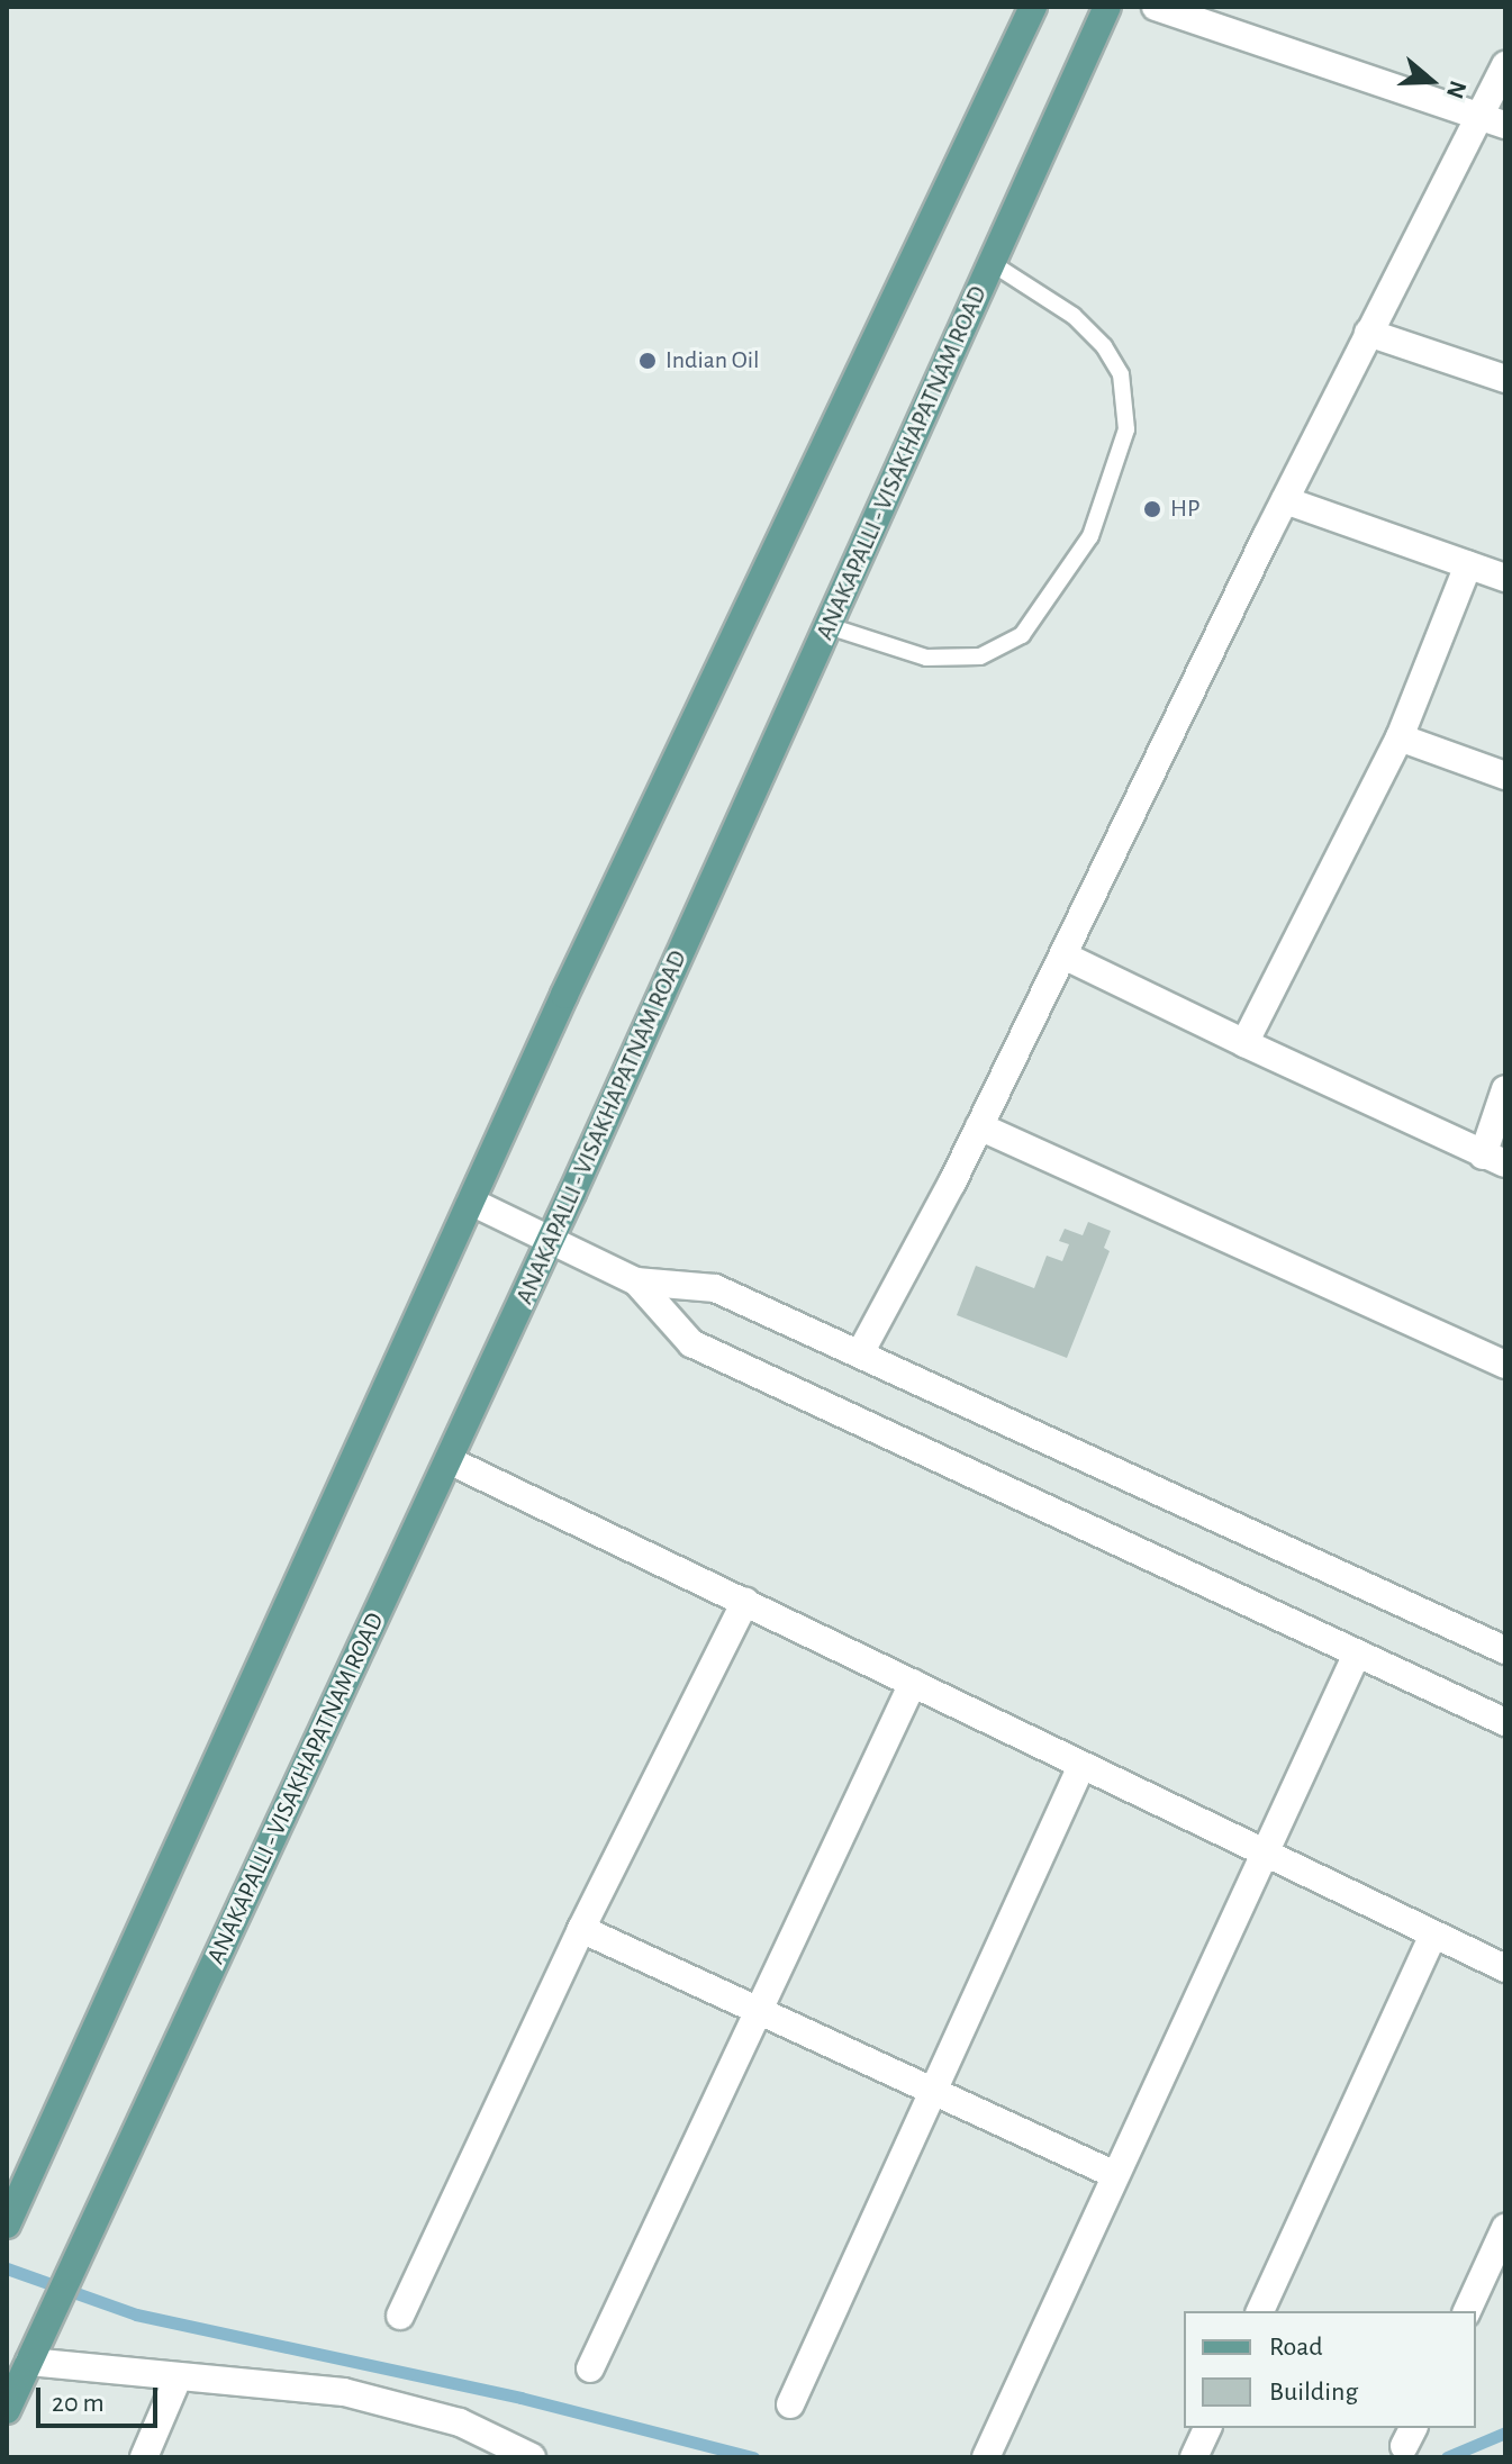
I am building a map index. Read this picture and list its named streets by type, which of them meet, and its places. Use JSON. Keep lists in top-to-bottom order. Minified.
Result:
{"streets":{"main road":["ANAKAPALLI - VISAKHAPATNAM ROAD"]},"places":["Indian Oil","HP"],"legend":["Road","Building"],"scale_bar":"20 m","north":"right"}
